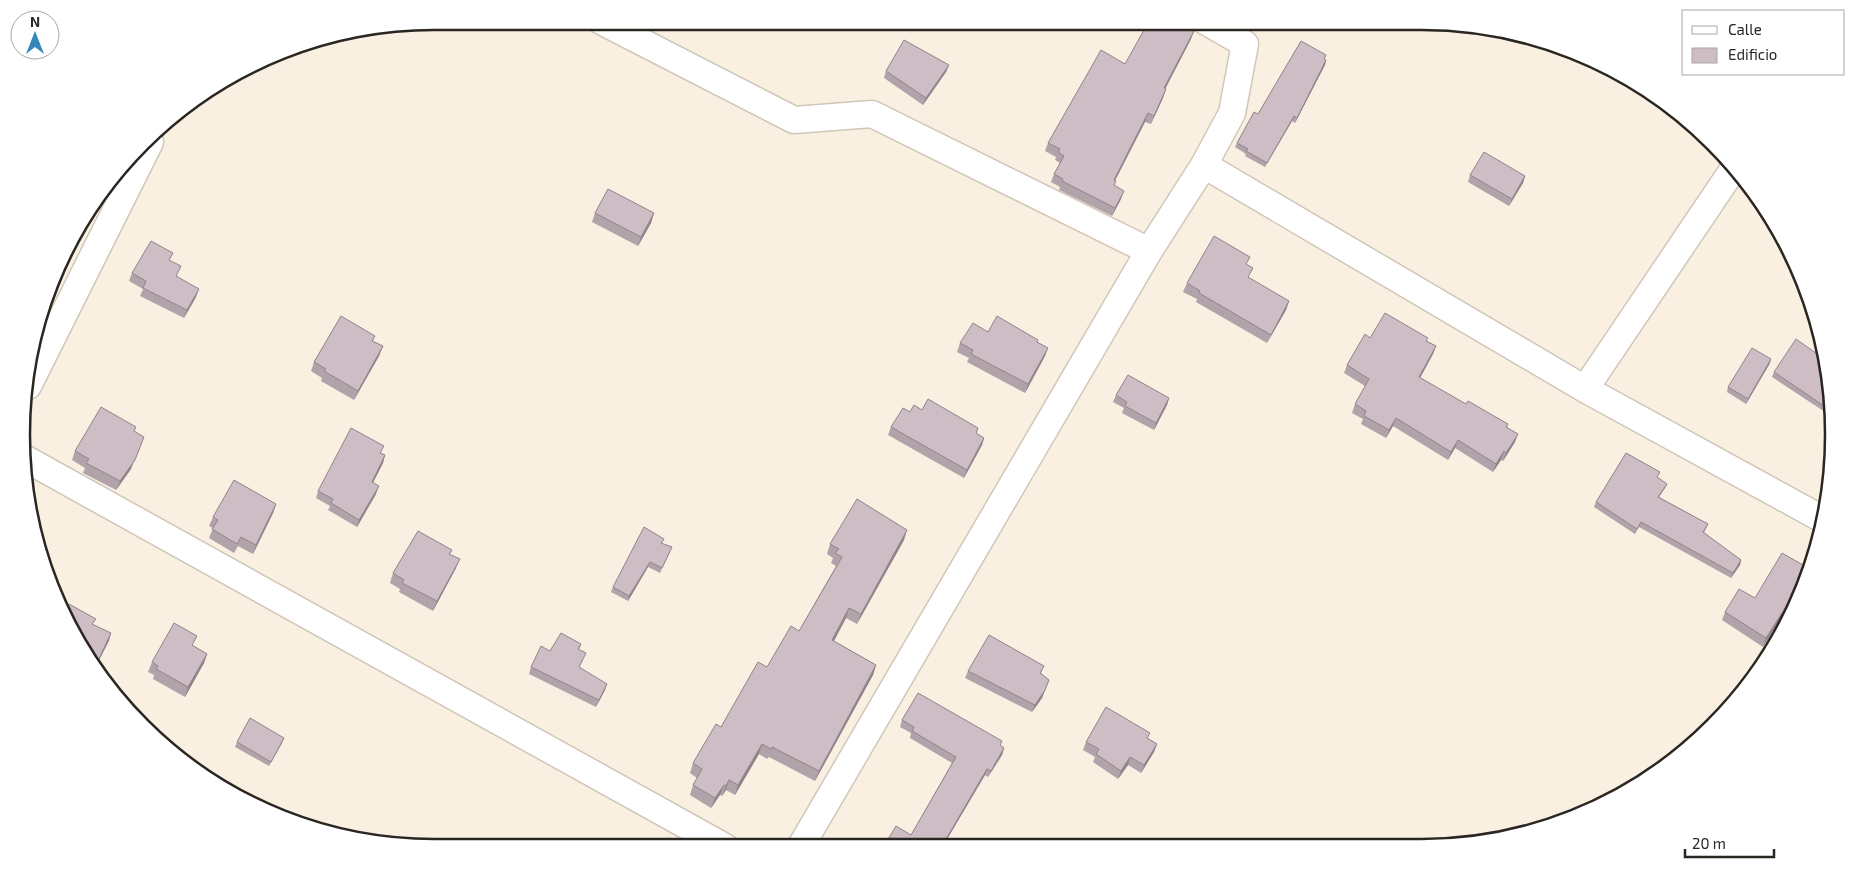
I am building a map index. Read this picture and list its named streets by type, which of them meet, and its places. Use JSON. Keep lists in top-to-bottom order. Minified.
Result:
{"legend":["Calle","Edificio"],"scale_bar":"20 m","north":"top"}
